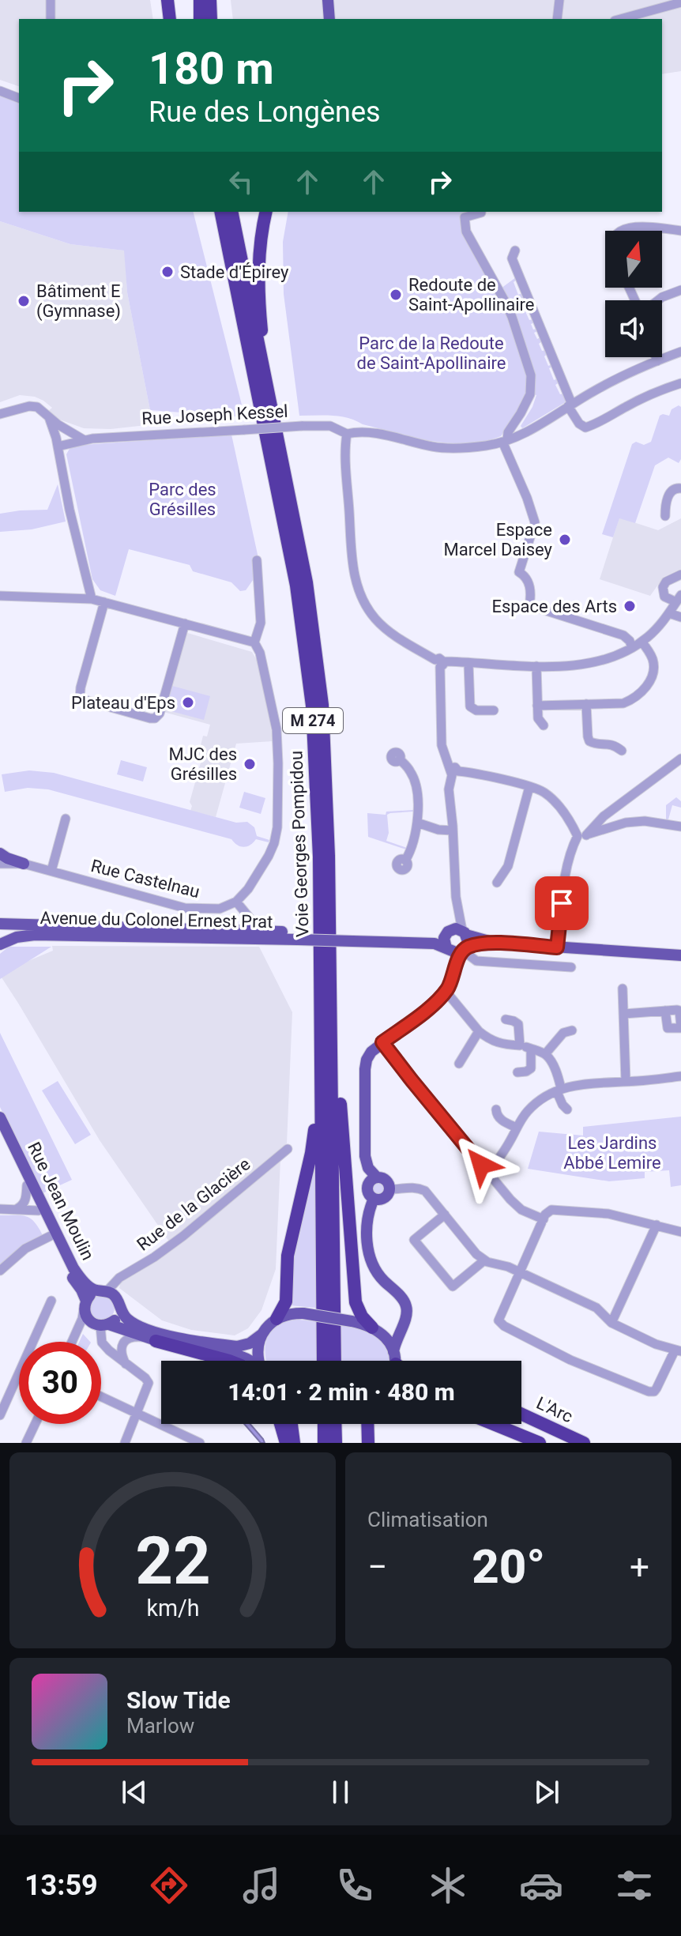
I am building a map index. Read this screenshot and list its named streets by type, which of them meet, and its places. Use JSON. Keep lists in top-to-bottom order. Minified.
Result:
{"streets":{"highway":["M 274","Voie Georges Pompidou","L'Arc"],"main road":["Avenue du Colonel Ernest Prat","Rue Jean Moulin"],"street":["Rue Joseph Kessel","Rue Castelnau","Rue de la Glacière"]},"crossings":[["Rue Jean Moulin","Rue de la Glacière"]],"parks":["Parc de la Redoute de Saint-Apollinaire","Parc des Grésilles","Les Jardins Abbé Lemire"],"places":["Stade d'Épirey","Redoute de Saint-Apollinaire","Bâtiment E (Gymnase)","Espace Marcel Daisey","Espace des Arts","Plateau d'Eps","MJC des Grésilles"],"north":"top","page":{"turn":["180 m","Rue des Longènes"],"limit":"30","trip":"14:01 · 2 min · 480 m","tile":"Climatisation","heat":["−","20°","+"],"song":["Slow Tide","Marlow"],"tabs":"13:59","gauge":["22","km/h"]}}
